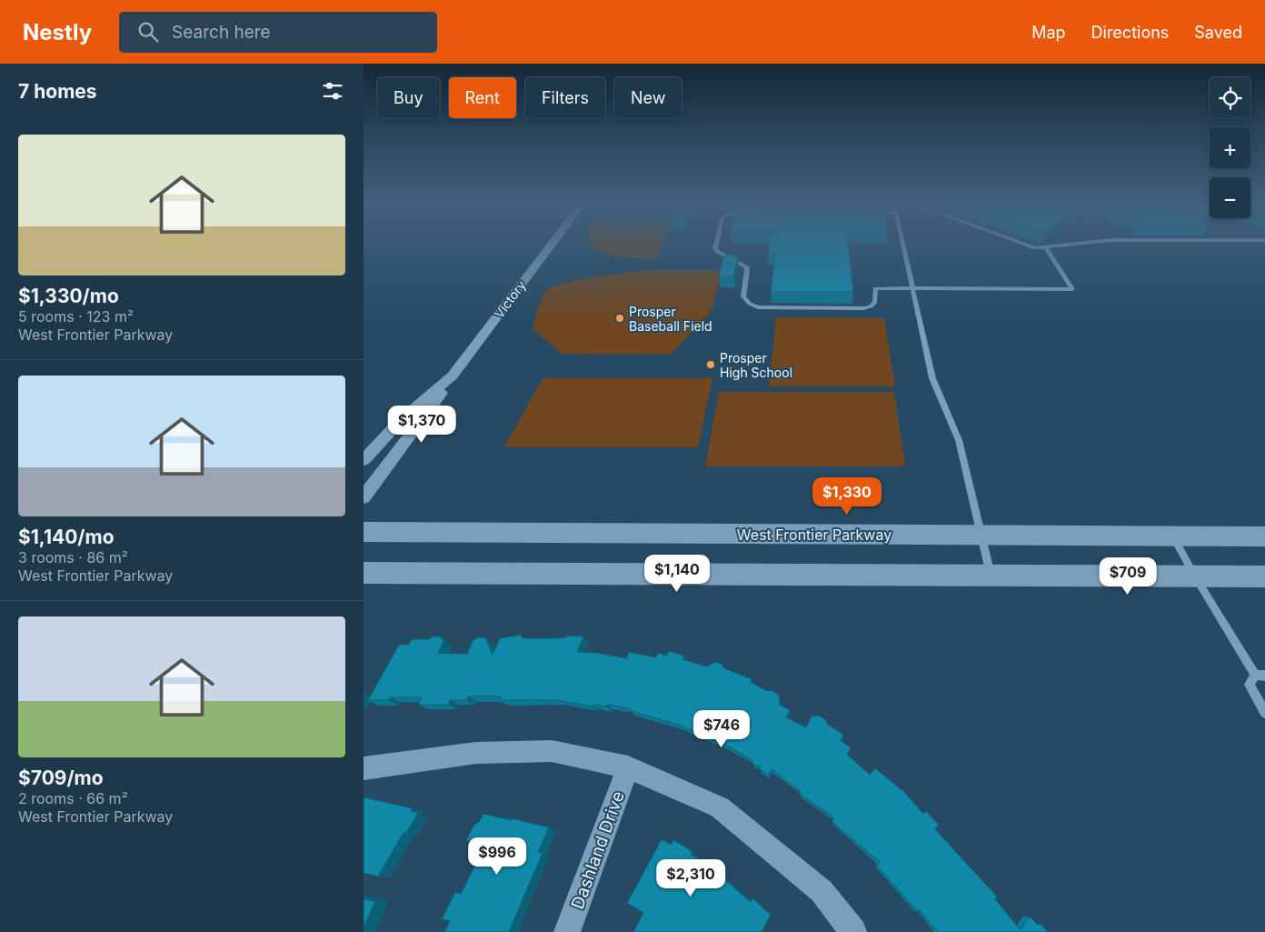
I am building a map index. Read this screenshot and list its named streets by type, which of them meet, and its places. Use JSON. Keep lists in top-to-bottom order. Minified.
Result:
{"streets":{"street":["Victory","West Frontier Parkway","Dashland Drive"]},"places":["Prosper Baseball Field","Prosper High School"],"page":{"header":"Nestly","search":"Search here","nav":["Map","Directions","Saved"],"heading":"7 homes","map_buttons":["+","−"],"chip":["Buy","Rent","Filters","New"],"list":[{"name":"$1,330/mo","note":"5 rooms · 123 m² · West Frontier Parkway"},{"name":"$1,140/mo","note":"3 rooms · 86 m² · West Frontier Parkway"},{"name":"$709/mo","note":"2 rooms · 66 m² · West Frontier Parkway"}],"price":["$1,370","$1,330","$1,140","$709","$746","$996","$2,310"]}}
